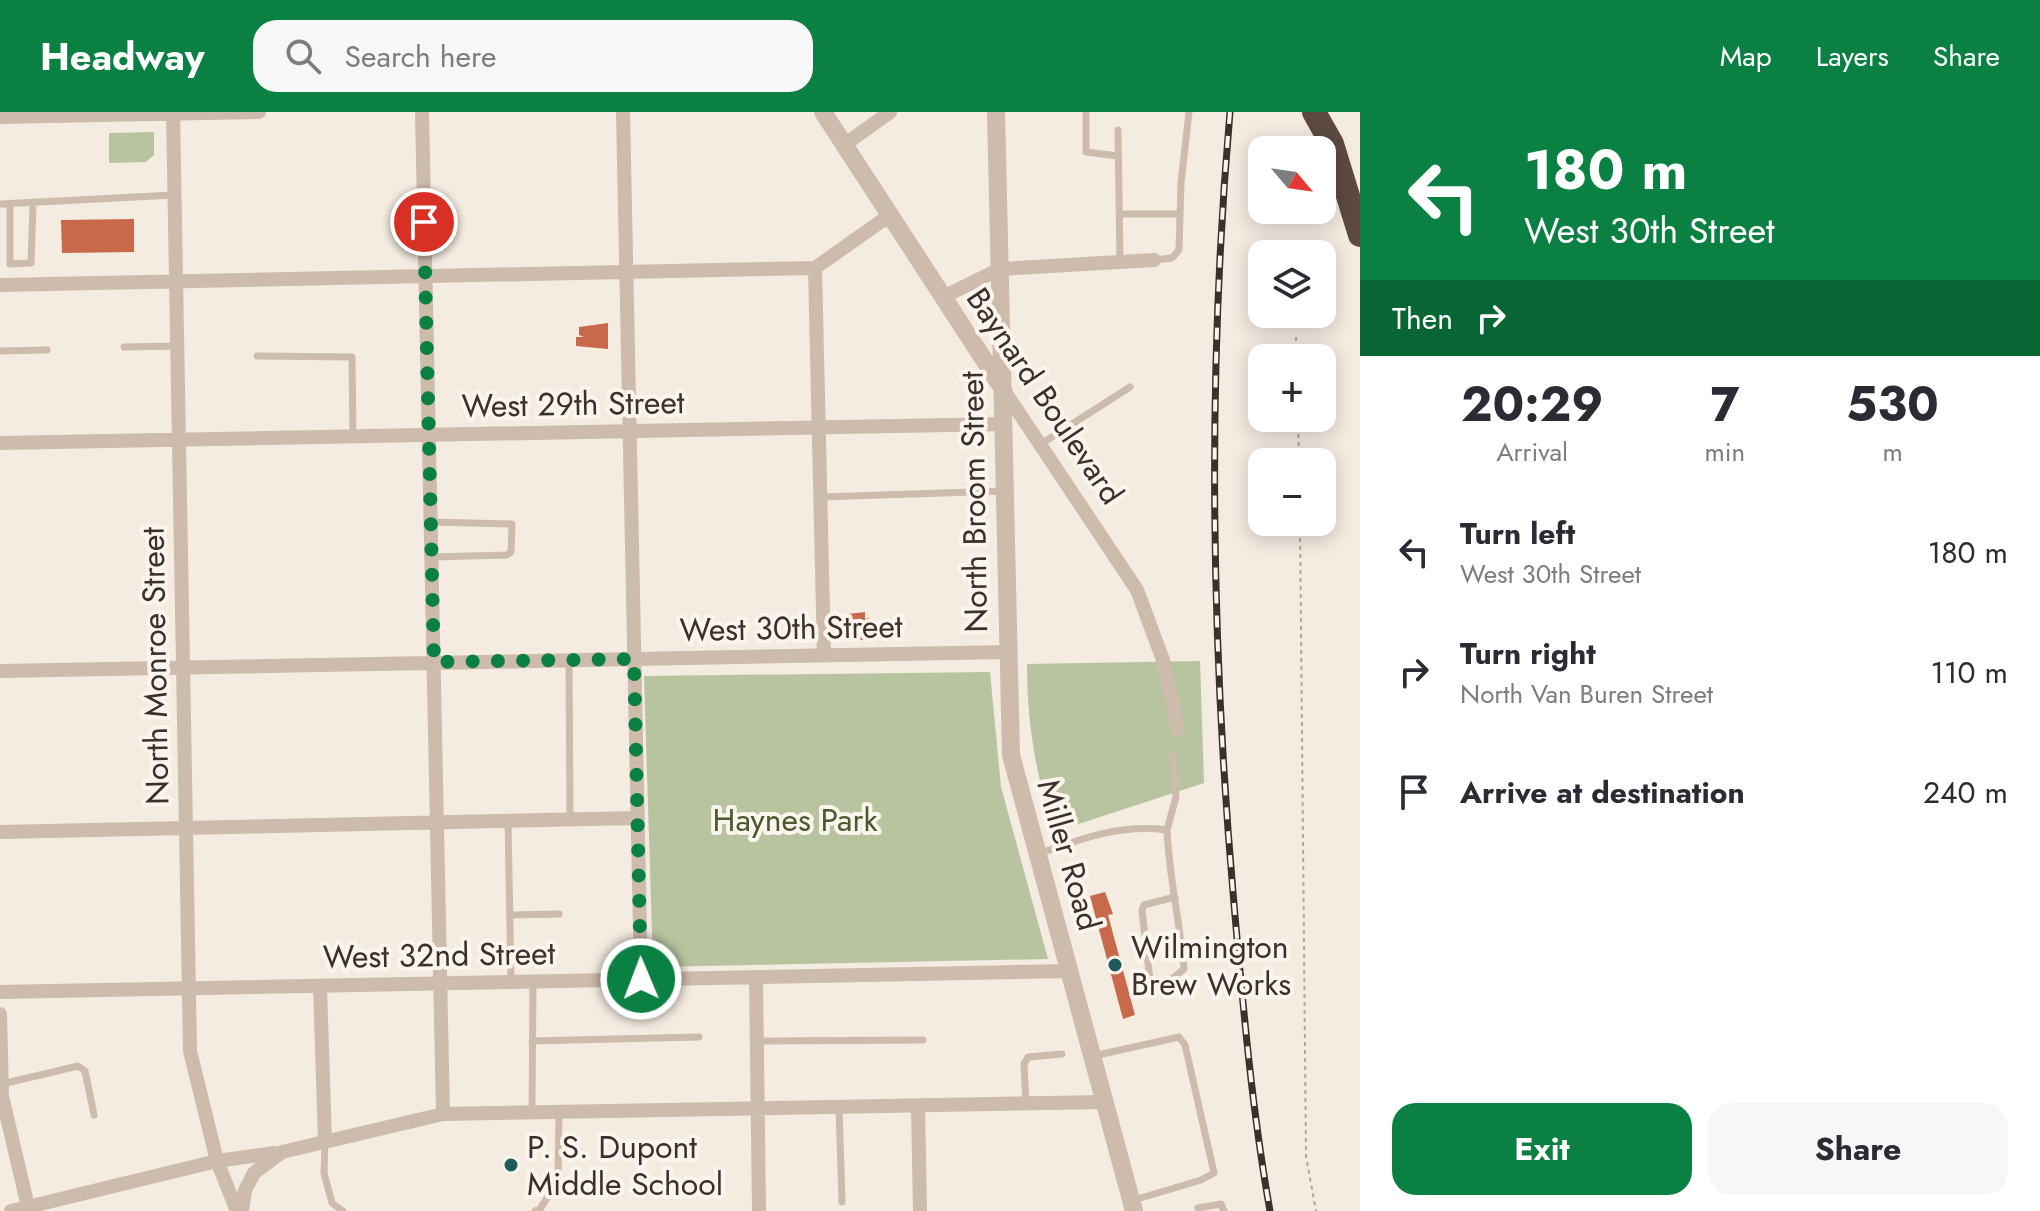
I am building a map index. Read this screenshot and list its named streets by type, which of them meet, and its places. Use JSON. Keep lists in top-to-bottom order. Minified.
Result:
{"streets":{"street":["Baynard Boulevard","West 29th Street","North Broom Street","West 30th Street","North Monroe Street","Miller Road","West 32nd Street"]},"crossings":[["Baynard Boulevard","North Broom Street"],["West 29th Street","North Broom Street"],["West 29th Street","North Monroe Street"],["North Broom Street","West 30th Street"],["North Broom Street","Miller Road"],["West 30th Street","North Monroe Street"],["West 30th Street","Miller Road"],["North Monroe Street","West 32nd Street"],["Miller Road","West 32nd Street"]],"parks":["Haynes Park"],"places":["Wilmington Brew Works","P. S. Dupont Middle School"],"north":"bottom right","page":{"header":"Headway","search":"Search here","nav":["Map","Layers","Share"],"turn":["180 m","West 30th Street"],"map_buttons":["+","−"],"then":"Then","eta":["20:29","Arrival","7","min","530","m"],"list":[{"name":"Turn left","note":"West 30th Street","value":"180 m"},{"name":"Turn right","note":"North Van Buren Street","value":"110 m"},{"name":"Arrive at destination","value":"240 m"}],"buttons":["Exit","Share"]}}
